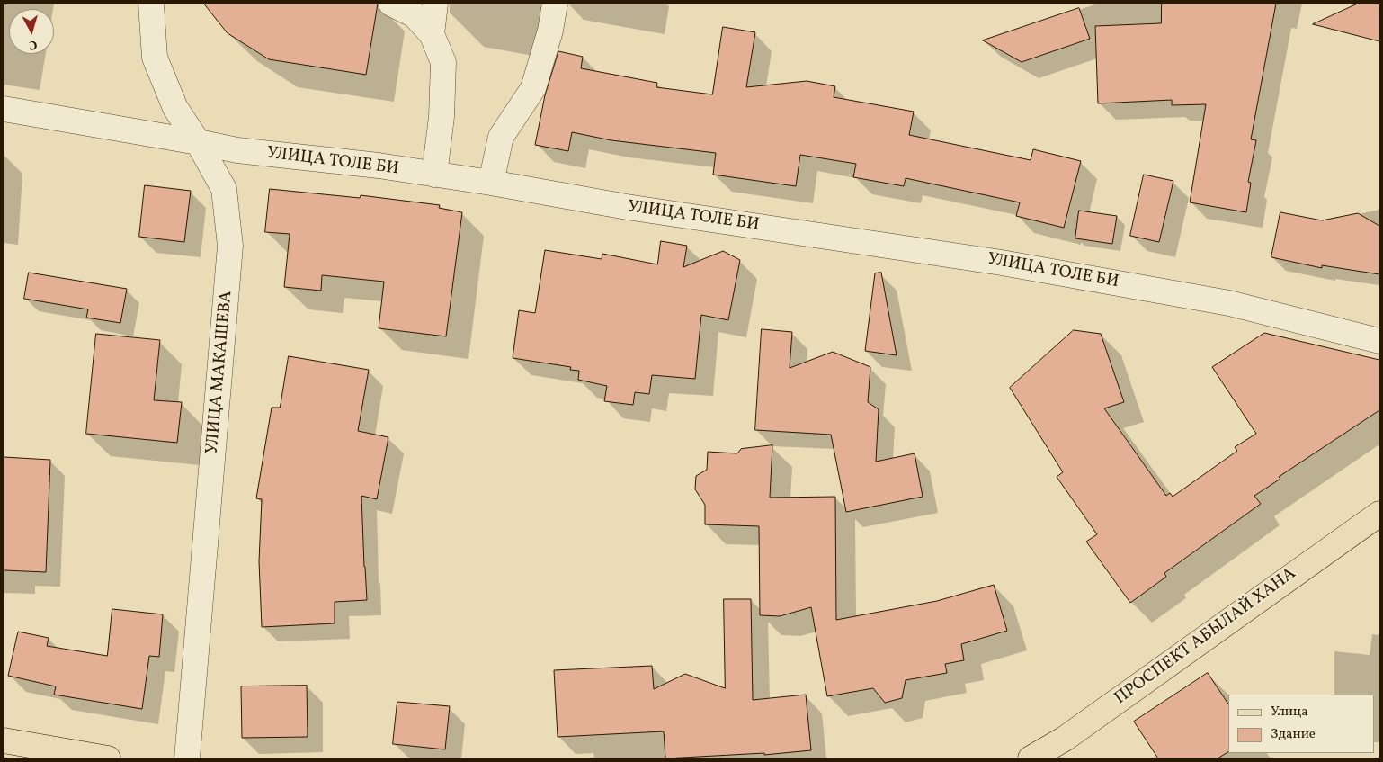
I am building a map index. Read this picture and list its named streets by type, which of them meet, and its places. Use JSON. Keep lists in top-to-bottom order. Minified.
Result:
{"streets":{"main road":["ПРОСПЕКТ АБЫЛАЙ ХАНА"],"street":["УЛИЦА ТОЛЕ БИ","УЛИЦА МАКАШЕВА"]},"crossings":[["УЛИЦА ТОЛЕ БИ","УЛИЦА МАКАШЕВА"]],"legend":["Улица","Здание"],"north":"bottom"}
